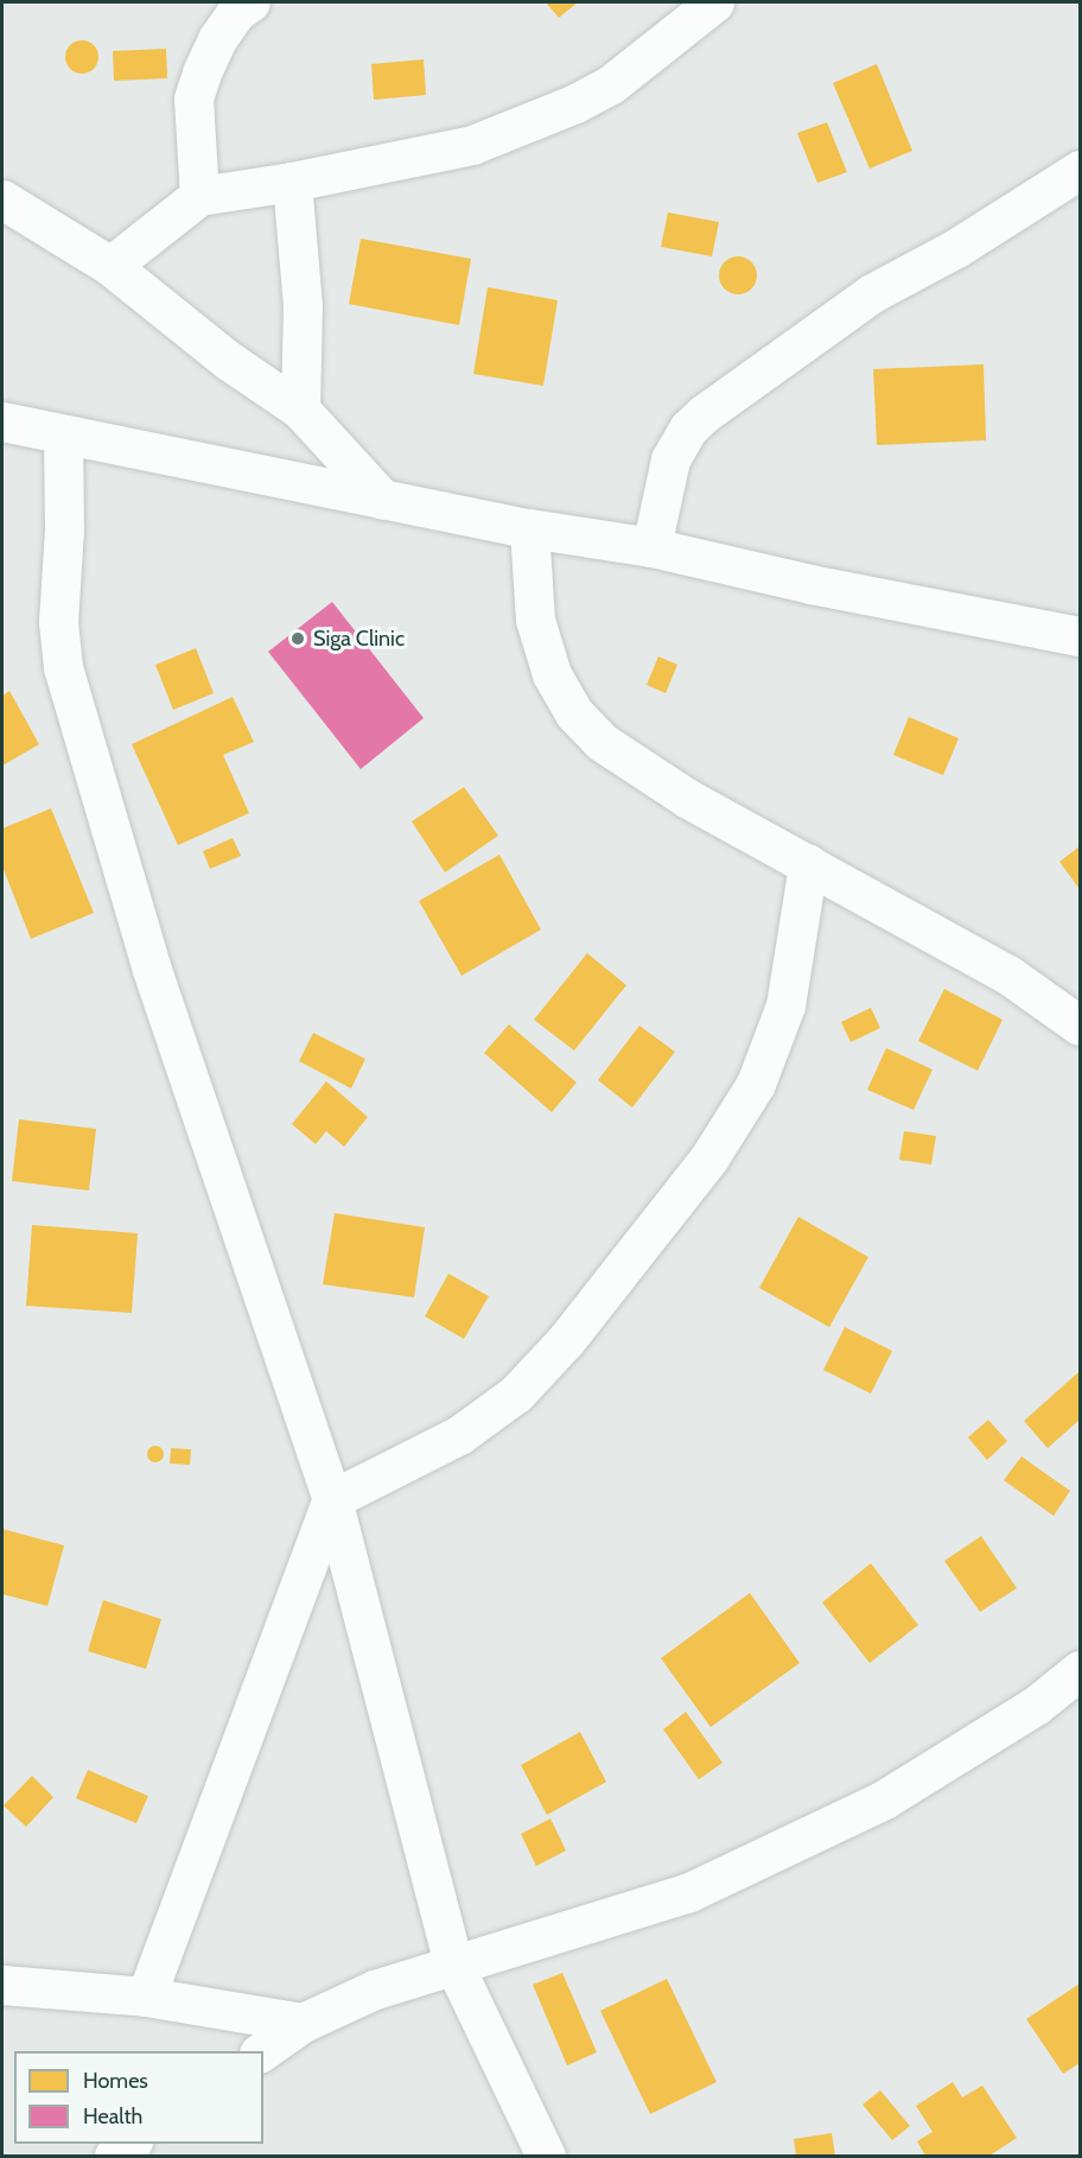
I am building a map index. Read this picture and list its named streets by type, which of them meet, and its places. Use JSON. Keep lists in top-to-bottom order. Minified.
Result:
{"places":["Siga Clinic"],"legend":["Homes","Health"]}
